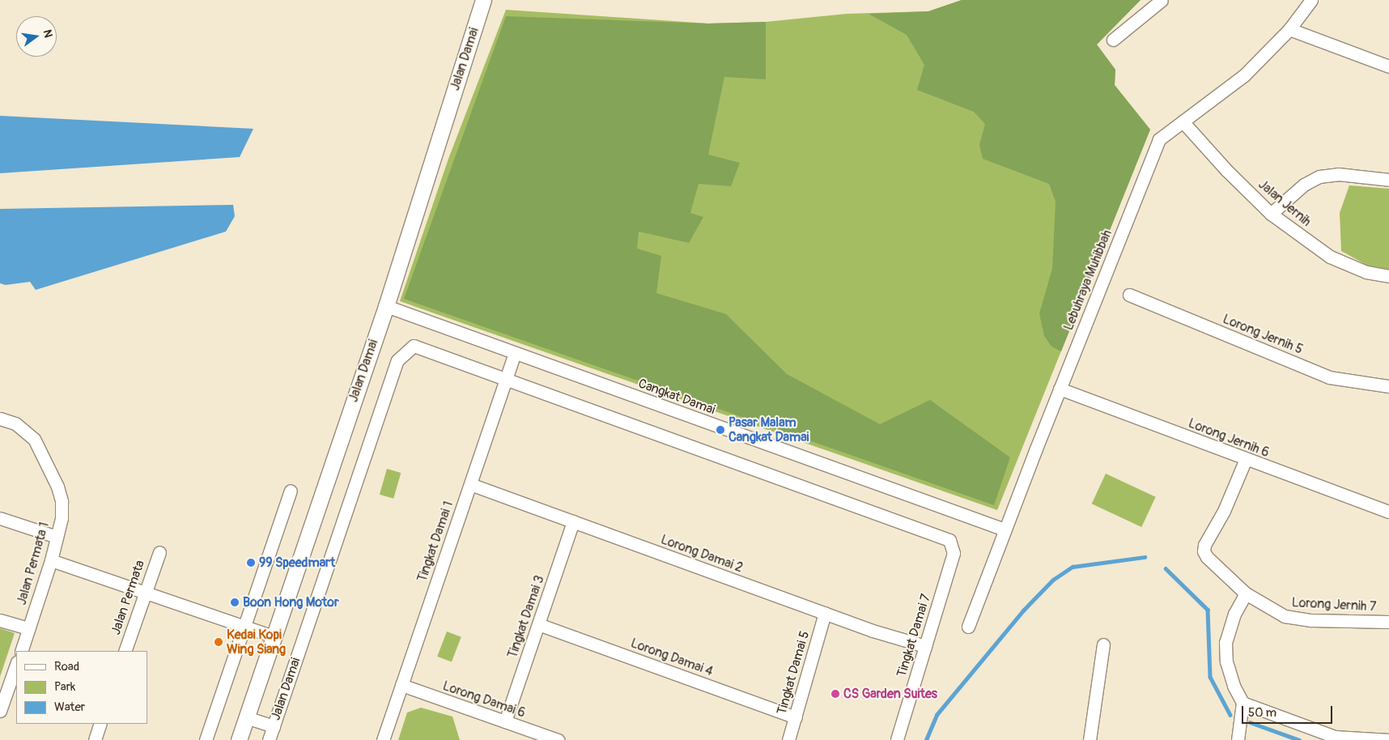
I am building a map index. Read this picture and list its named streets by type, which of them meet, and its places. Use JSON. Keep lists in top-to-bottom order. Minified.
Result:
{"streets":{"main road":["Jalan Damai"],"street":["Jalan Jernih","Lebuhraya Muhibbah","Lorong Jernih 5","Cangkat Damai","Lorong Jernih 6","Tingkat Damai 1","Lorong Damai 2","Jalan Permata 1","Jalan Permata","Lorong Jernih 7","Tingkat Damai 3","Tingkat Damai 7","Lorong Damai 4","Tingkat Damai 5","Lorong Damai 6"]},"crossings":[["Jalan Damai","Cangkat Damai"],["Jalan Damai","Tingkat Damai 1"],["Jalan Damai","Tingkat Damai 7"],["Jalan Jernih","Lebuhraya Muhibbah"],["Lebuhraya Muhibbah","Cangkat Damai"],["Lebuhraya Muhibbah","Lorong Jernih 6"],["Cangkat Damai","Tingkat Damai 1"],["Lorong Jernih 6","Lorong Jernih 7"],["Tingkat Damai 1","Lorong Damai 2"],["Tingkat Damai 1","Tingkat Damai 7"],["Tingkat Damai 1","Lorong Damai 6"],["Lorong Damai 2","Tingkat Damai 3"],["Lorong Damai 2","Tingkat Damai 7"],["Lorong Damai 2","Tingkat Damai 5"],["Tingkat Damai 3","Lorong Damai 4"],["Tingkat Damai 3","Lorong Damai 6"],["Lorong Damai 4","Tingkat Damai 5"]],"places":["Pasar Malam Cangkat Damai","99 Speedmart","Boon Hong Motor","Kedai Kopi Wing Siang","CS Garden Suites"],"legend":["Road","Park","Water"],"scale_bar":"50 m","north":"right"}
